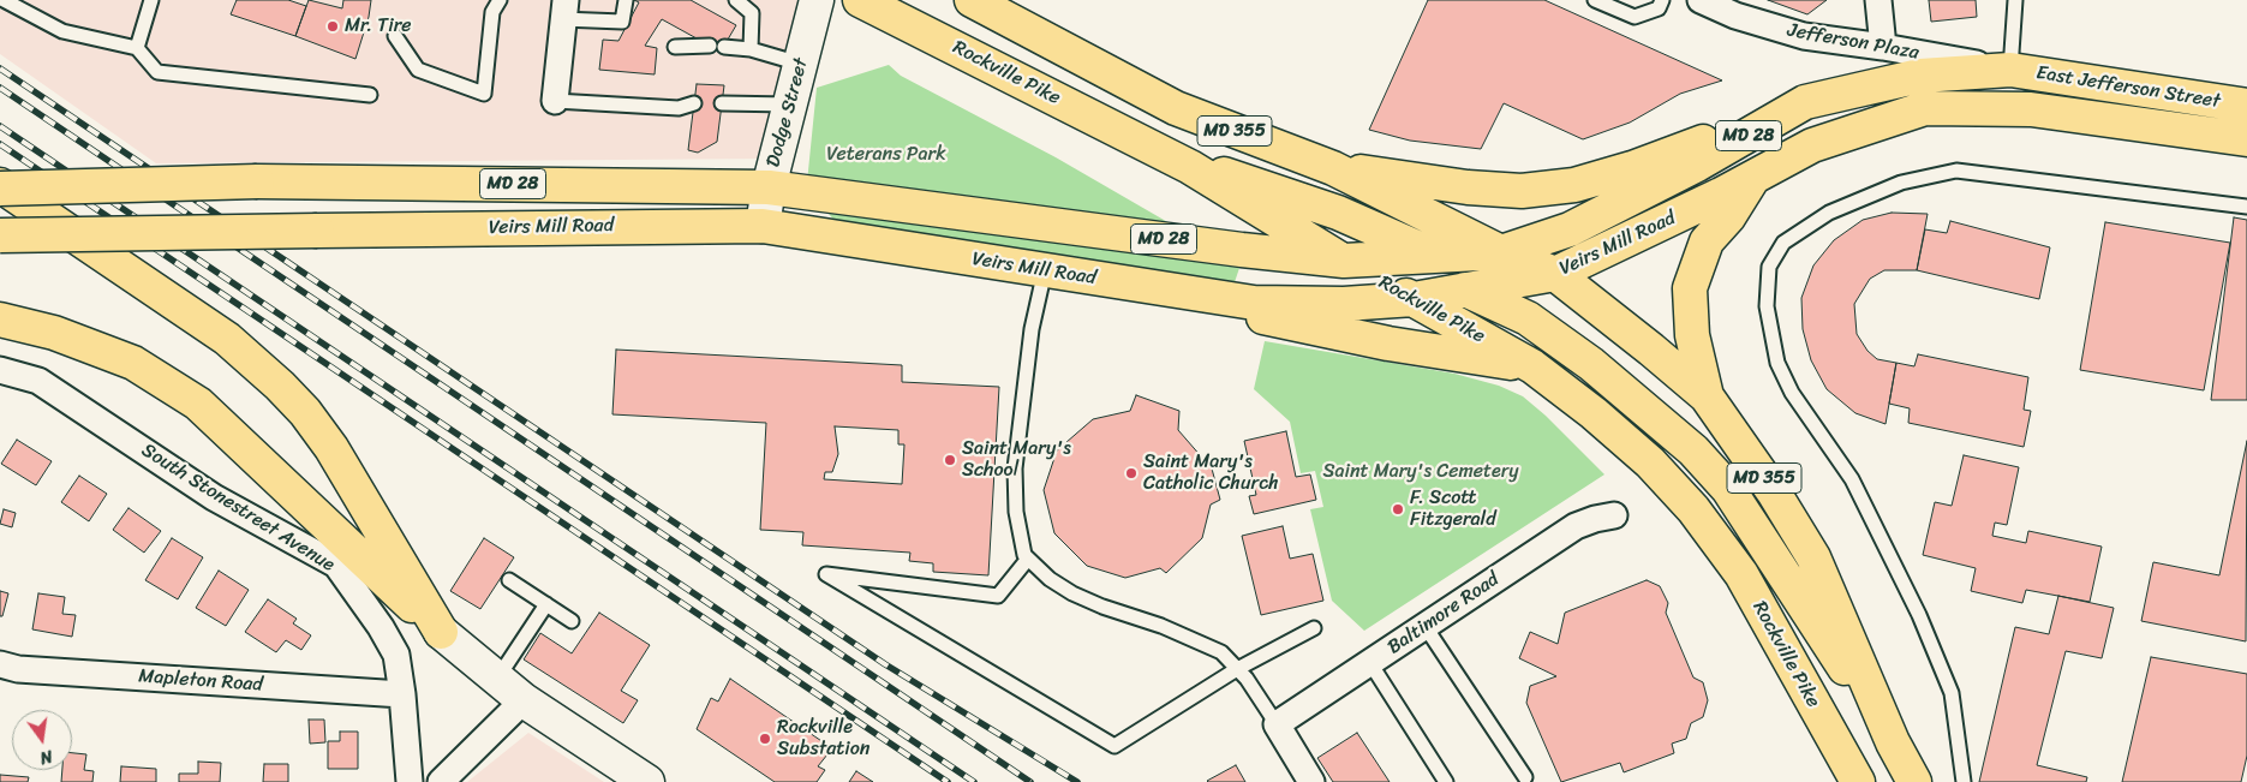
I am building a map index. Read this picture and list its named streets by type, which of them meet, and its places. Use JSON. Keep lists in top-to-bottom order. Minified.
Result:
{"streets":{"main road":["Rockville Pike","East Jefferson Street","Dodge Street","MD 355","MD 28","Veirs Mill Road"],"street":["Jefferson Plaza","South Stonestreet Avenue","Baltimore Road","Mapleton Road"]},"crossings":[["Jefferson Plaza","East Jefferson Street"],["Jefferson Plaza","Veirs Mill Road"],["Rockville Pike","Veirs Mill Road"],["East Jefferson Street","Veirs Mill Road"],["Dodge Street","Veirs Mill Road"],["MD 355","Veirs Mill Road"],["South Stonestreet Avenue","Mapleton Road"]],"parks":["Veterans Park","Saint Mary's Cemetery"],"places":["Mr. Tire","Saint Mary's School","Saint Mary's Catholic Church","F. Scott Fitzgerald","Rockville Substation"],"north":"bottom"}
